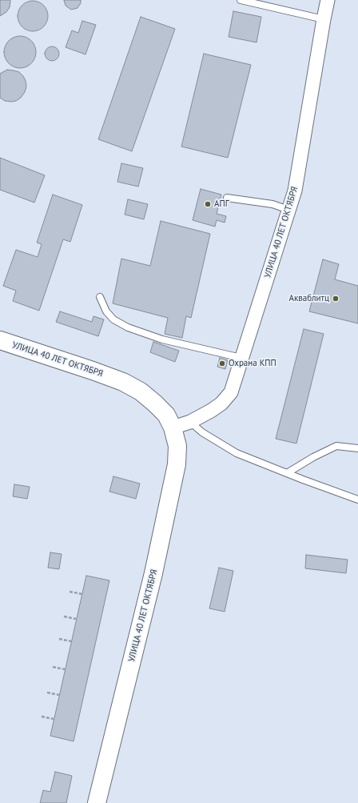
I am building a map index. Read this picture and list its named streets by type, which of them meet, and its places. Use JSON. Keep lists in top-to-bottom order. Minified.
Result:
{"streets":{"street":["УЛИЦА 40 ЛЕТ ОКТЯБРЯ"]},"places":["АПГ","Акваблитц","Охрана КПП"]}
